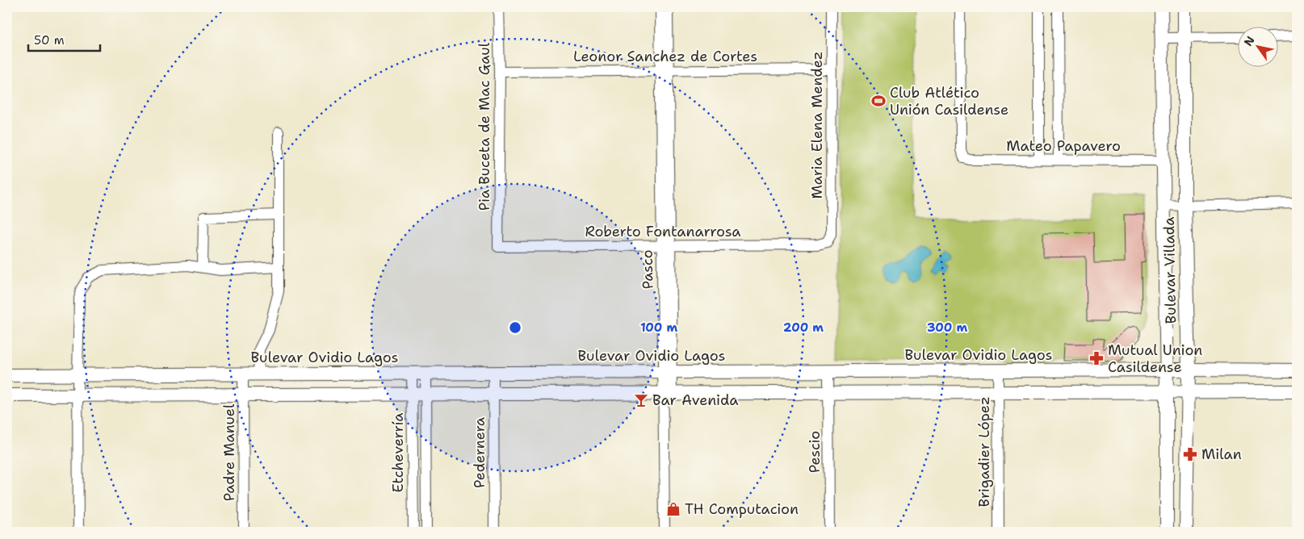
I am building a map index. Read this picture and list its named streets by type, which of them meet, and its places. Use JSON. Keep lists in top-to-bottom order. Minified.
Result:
{"streets":{"main road":["Bulevar Villada","Bulevar Ovidio Lagos"],"street":["Leonor Sanchez de Cortes","Maria Elena Mendez","Pia Buceta de Mac Gaul","Mateo Papavero","Roberto Fontanarrosa","Pasco","Pescio","Brigadier López","Padre Manuel","Etcheverría","Pedernera"]},"crossings":[["Leonor Sanchez de Cortes","Maria Elena Mendez"],["Leonor Sanchez de Cortes","Pia Buceta de Mac Gaul"],["Leonor Sanchez de Cortes","Pasco"],["Maria Elena Mendez","Roberto Fontanarrosa"],["Pia Buceta de Mac Gaul","Roberto Fontanarrosa"],["Mateo Papavero","Bulevar Villada"],["Roberto Fontanarrosa","Pasco"],["Pasco","Bulevar Ovidio Lagos"],["Bulevar Villada","Bulevar Ovidio Lagos"],["Bulevar Ovidio Lagos","Pescio"],["Bulevar Ovidio Lagos","Brigadier López"],["Bulevar Ovidio Lagos","Padre Manuel"],["Bulevar Ovidio Lagos","Etcheverría"],["Bulevar Ovidio Lagos","Pedernera"]],"places":{"sports":["Club Atlético Unión Casildense"],"pharmacy":["Mutual Union Casildense","Milan"],"bar":["Bar Avenida"],"shop":["TH Computacion"]},"scale_bar":"50 m","north":"top left","rings":["100 m","200 m","300 m"]}
